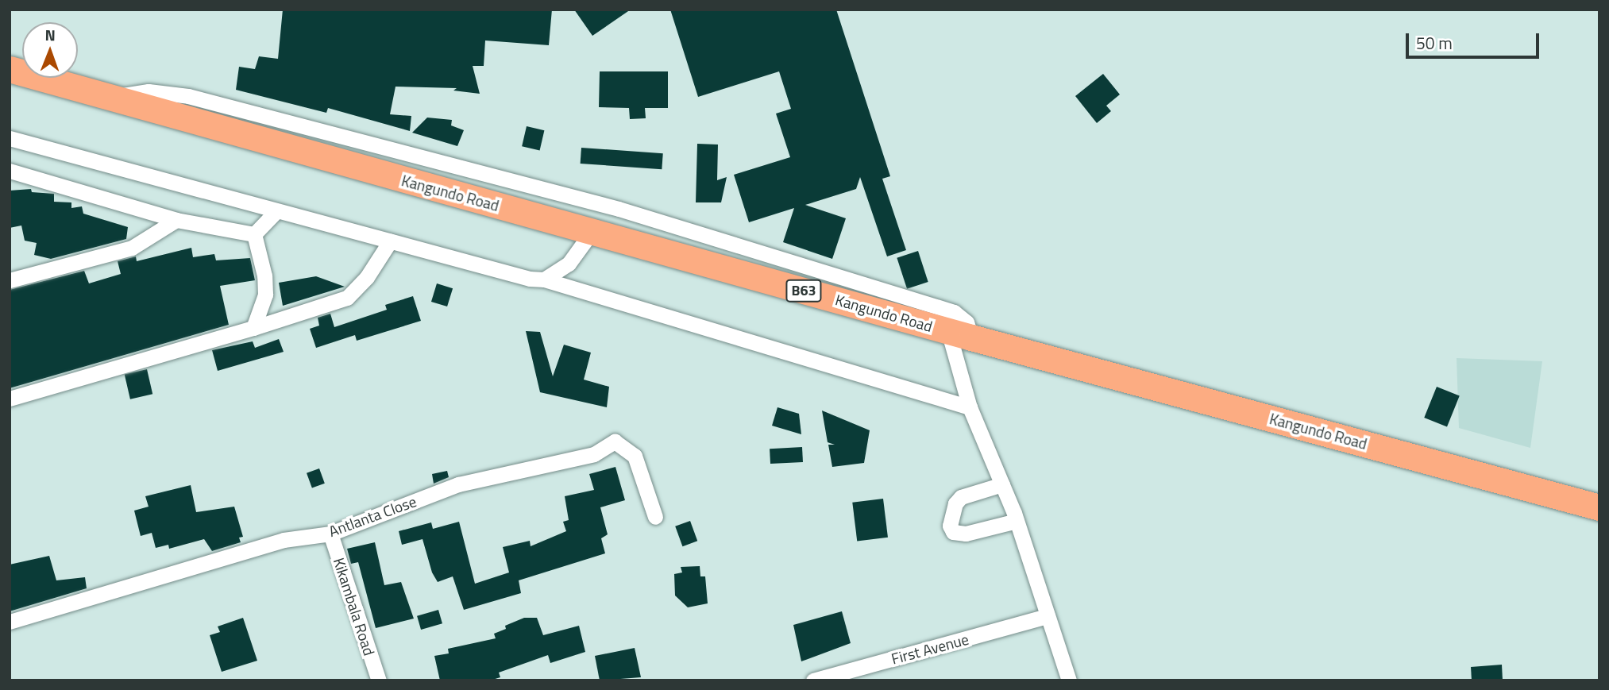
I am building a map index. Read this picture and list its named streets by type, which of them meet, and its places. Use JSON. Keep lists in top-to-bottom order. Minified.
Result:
{"streets":{"highway":["Kangundo Road","B63"],"street":["Antlanta Close","Kikambala Road","First Avenue"]},"crossings":[["Antlanta Close","Kikambala Road"]],"scale_bar":"50 m","north":"top"}
